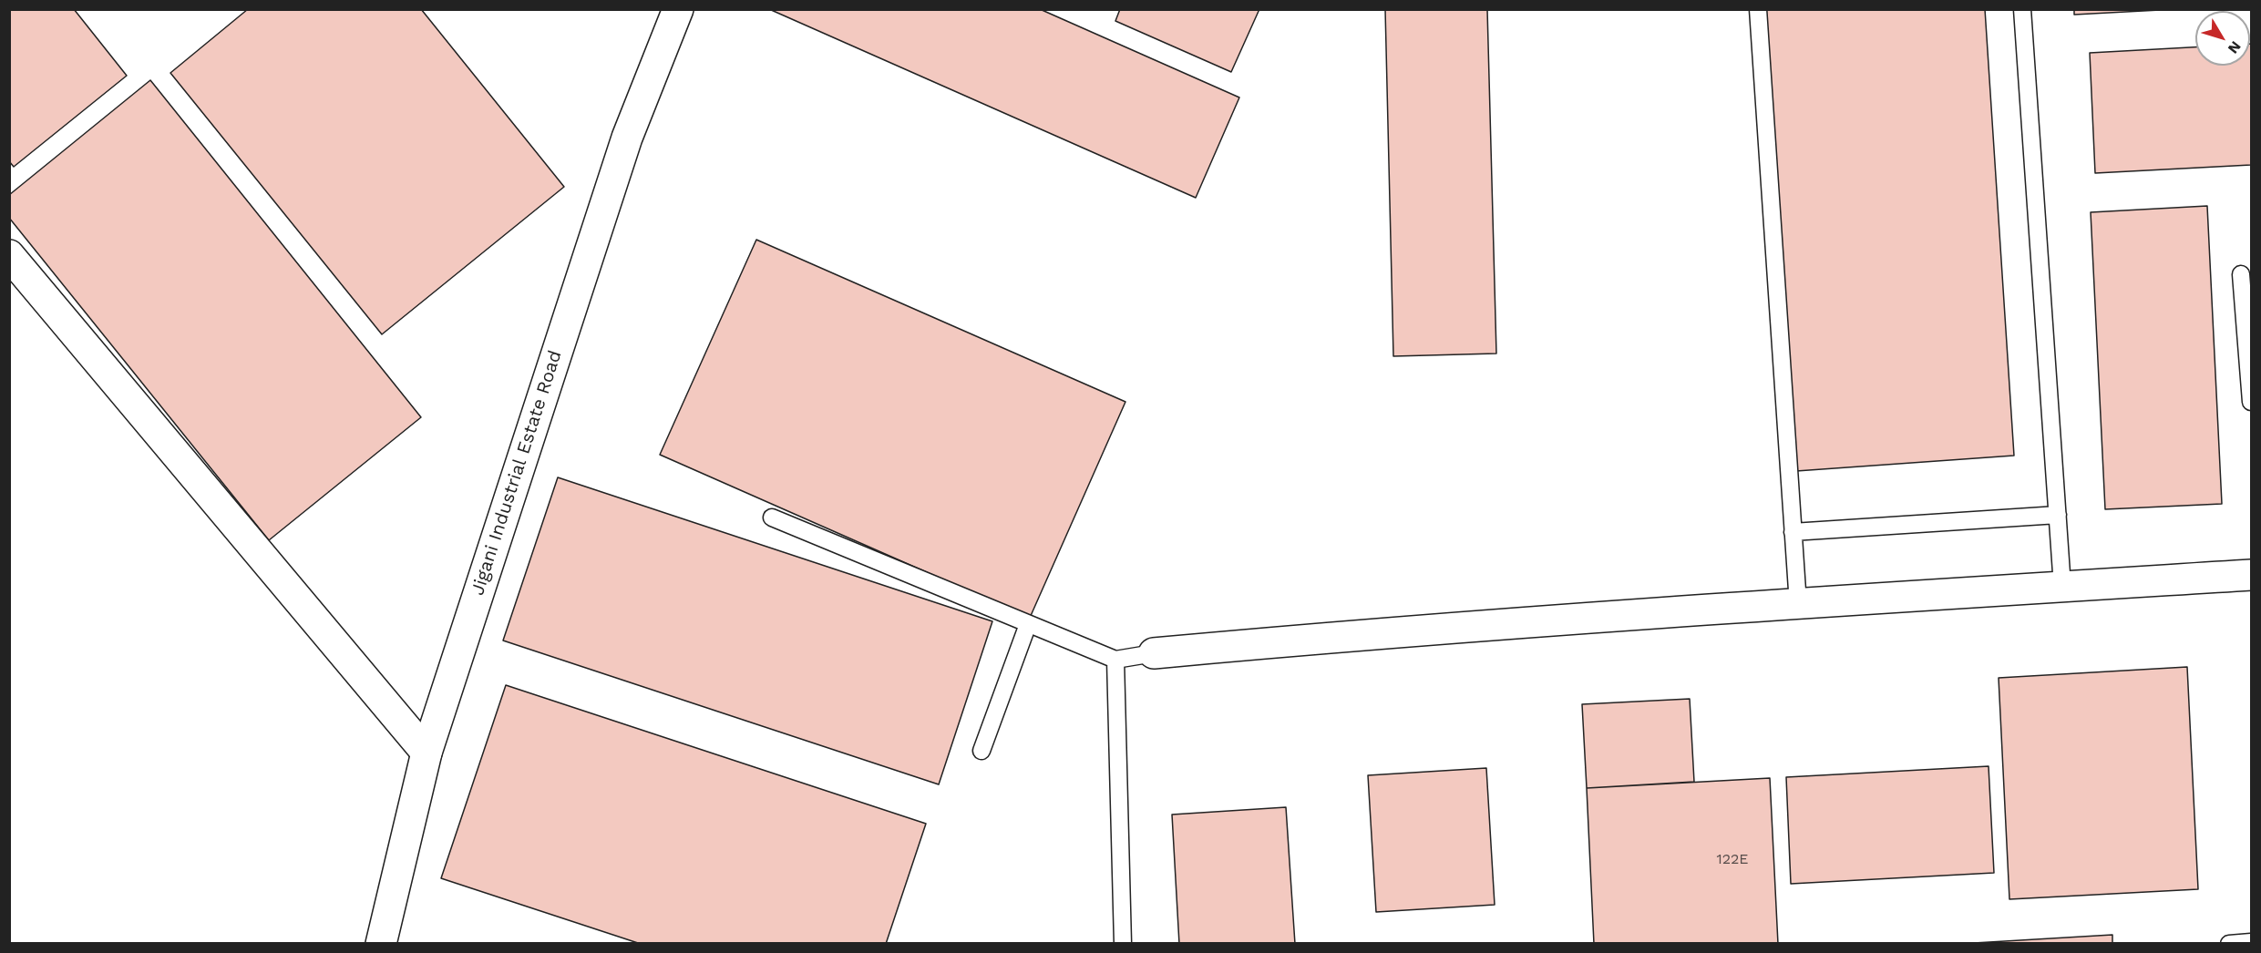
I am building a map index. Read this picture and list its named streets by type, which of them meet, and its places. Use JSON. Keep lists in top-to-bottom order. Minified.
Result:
{"streets":{"street":["Jigani Industrial Estate Road"]},"house_numbers":["122E"],"north":"bottom right"}
